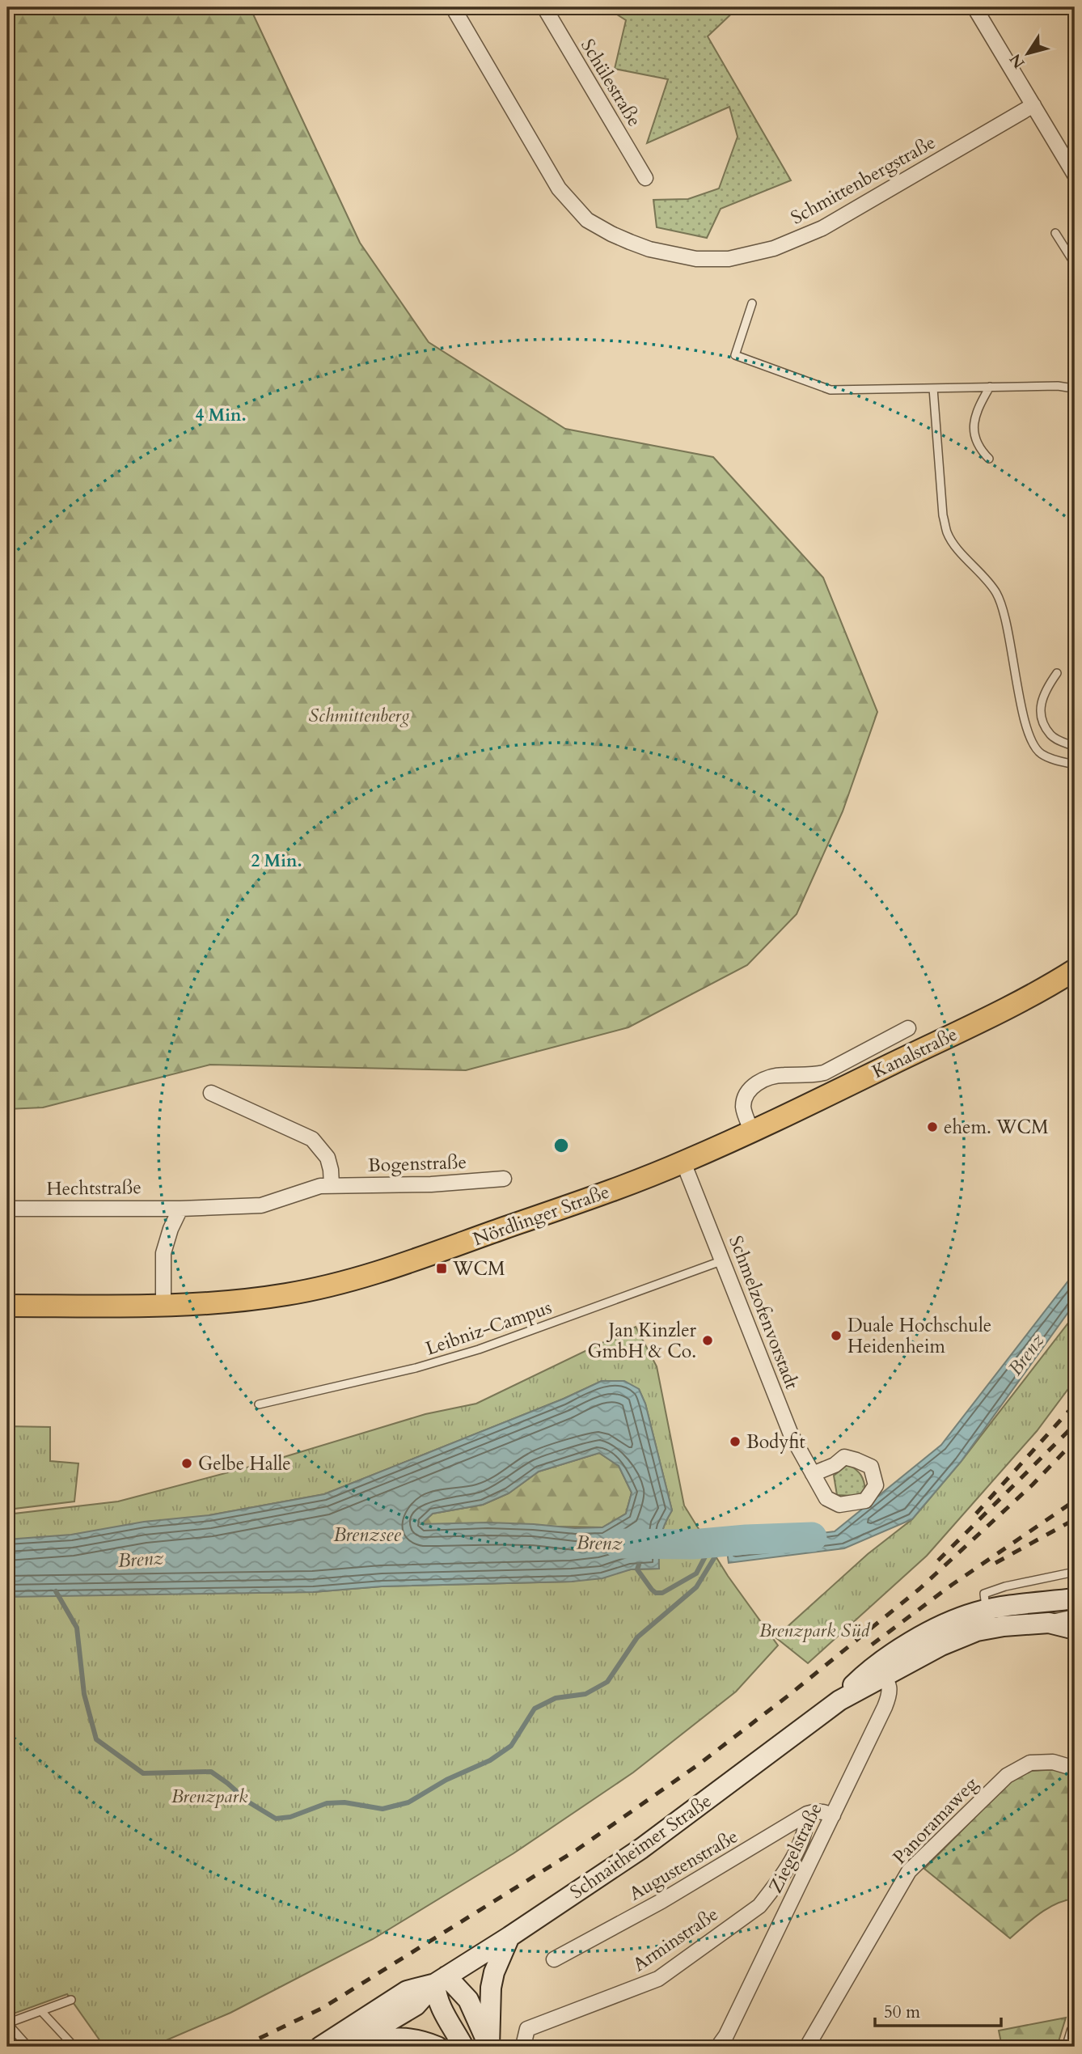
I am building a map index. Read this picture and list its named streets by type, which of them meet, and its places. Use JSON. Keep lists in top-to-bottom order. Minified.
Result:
{"streets":{"main road":["Kanalstraße","Nördlinger Straße"],"street":["Schülestraße","Schmittenbergstraße","Bogenstraße","Hechtstraße","Schmelzofenvorstadt","Panoramaweg","Schnaitheimer Straße","Ziegelstraße","Augustenstraße","Arminstraße"],"lane":["Leibniz-Campus"]},"crossings":[["Kanalstraße","Nördlinger Straße"],["Kanalstraße","Schmelzofenvorstadt"],["Bogenstraße","Hechtstraße"],["Nördlinger Straße","Schmelzofenvorstadt"],["Schmelzofenvorstadt","Leibniz-Campus"],["Schnaitheimer Straße","Ziegelstraße"],["Augustenstraße","Arminstraße"]],"water":["Brenz","Brenzsee"],"parks":["Schmittenberg","Brenzpark Süd","Brenzpark"],"places":{"other":["ehem. WCM","Duale Hochschule Heidenheim","Jan Kinzler GmbH & Co.","Bodyfit","Gelbe Halle"],"transit":["WCM"]},"scale_bar":"50 m","north":"bottom left","rings":["4 Min.","2 Min."]}
